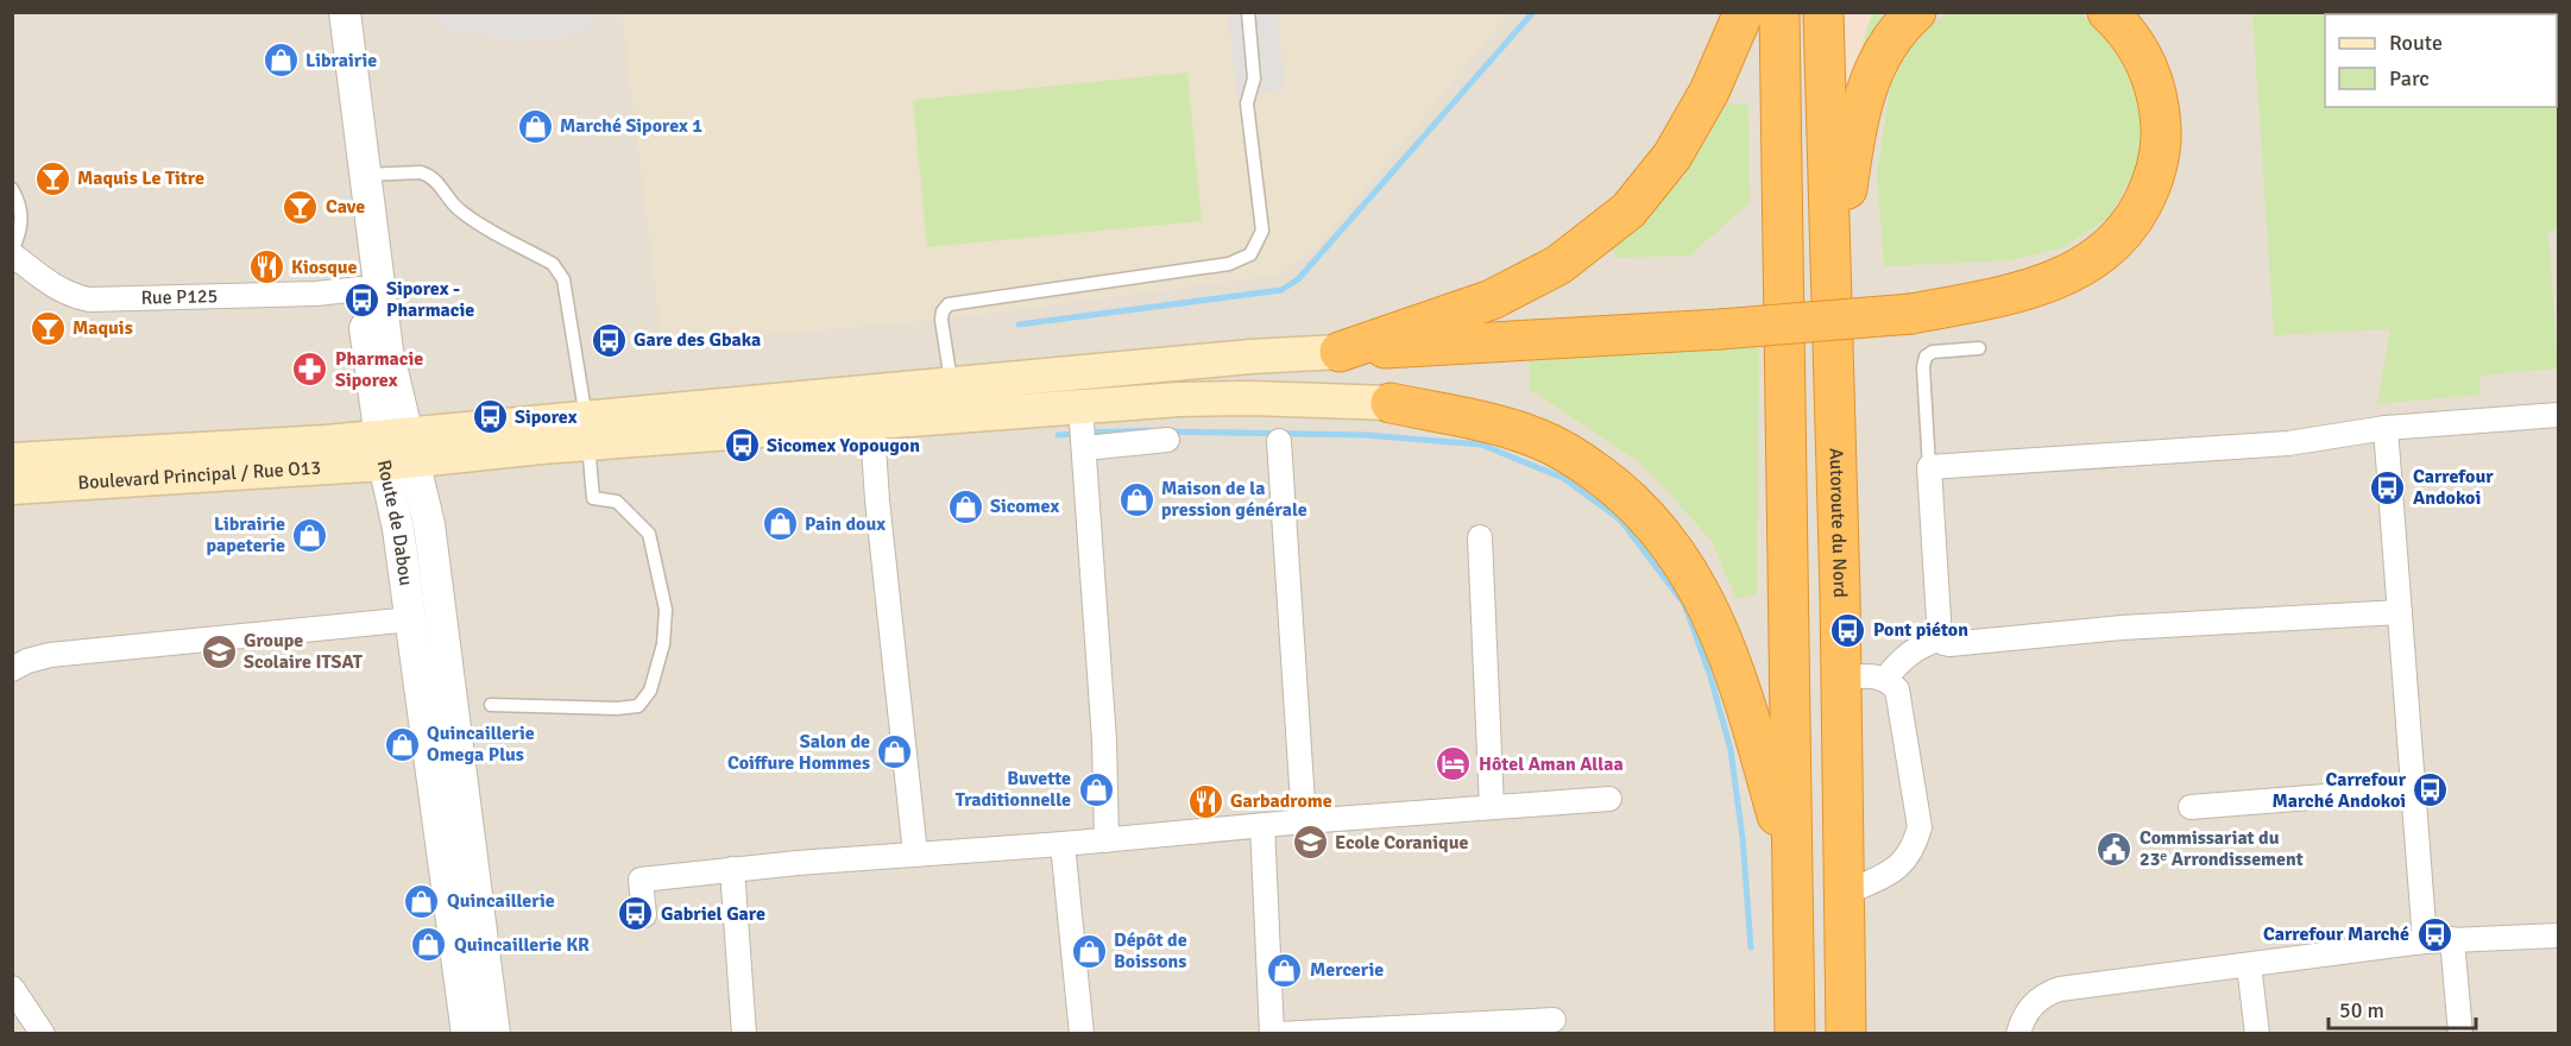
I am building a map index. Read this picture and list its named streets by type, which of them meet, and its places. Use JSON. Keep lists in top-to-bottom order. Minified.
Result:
{"streets":{"highway":["Autoroute du Nord"],"main road":["Boulevard Principal / Rue O13"],"street":["Rue P125","Route de Dabou"]},"crossings":[["Rue P125","Route de Dabou"],["Boulevard Principal / Rue O13","Route de Dabou"]],"places":{"shop":["Librairie","Marché Siporex 1","Maison de la pression générale","Sicomex","Pain doux","Librairie papeterie","Quincaillerie Omega Plus","Salon de Coiffure Hommes","Buvette Traditionnelle","Quincaillerie","Quincaillerie KR","Dépôt de Boissons","Mercerie"],"bar":["Maquis Le Titre","Cave","Maquis"],"restaurant":["Kiosque","Garbadrome"],"bus stop":["Siporex - Pharmacie","Gare des Gbaka","Siporex","Sicomex Yopougon","Carrefour Andokoi","Pont piéton","Carrefour Marché Andokoi","Gabriel Gare","Carrefour Marché"],"pharmacy":["Pharmacie Siporex"],"school or university":["Groupe Scolaire ITSAT","Ecole Coranique"],"hotel":["Hôtel Aman Allaa"],"public building":["Commissariat du 23ᵉ Arrondissement"]},"legend":["Route","Parc"],"scale_bar":"50 m"}
